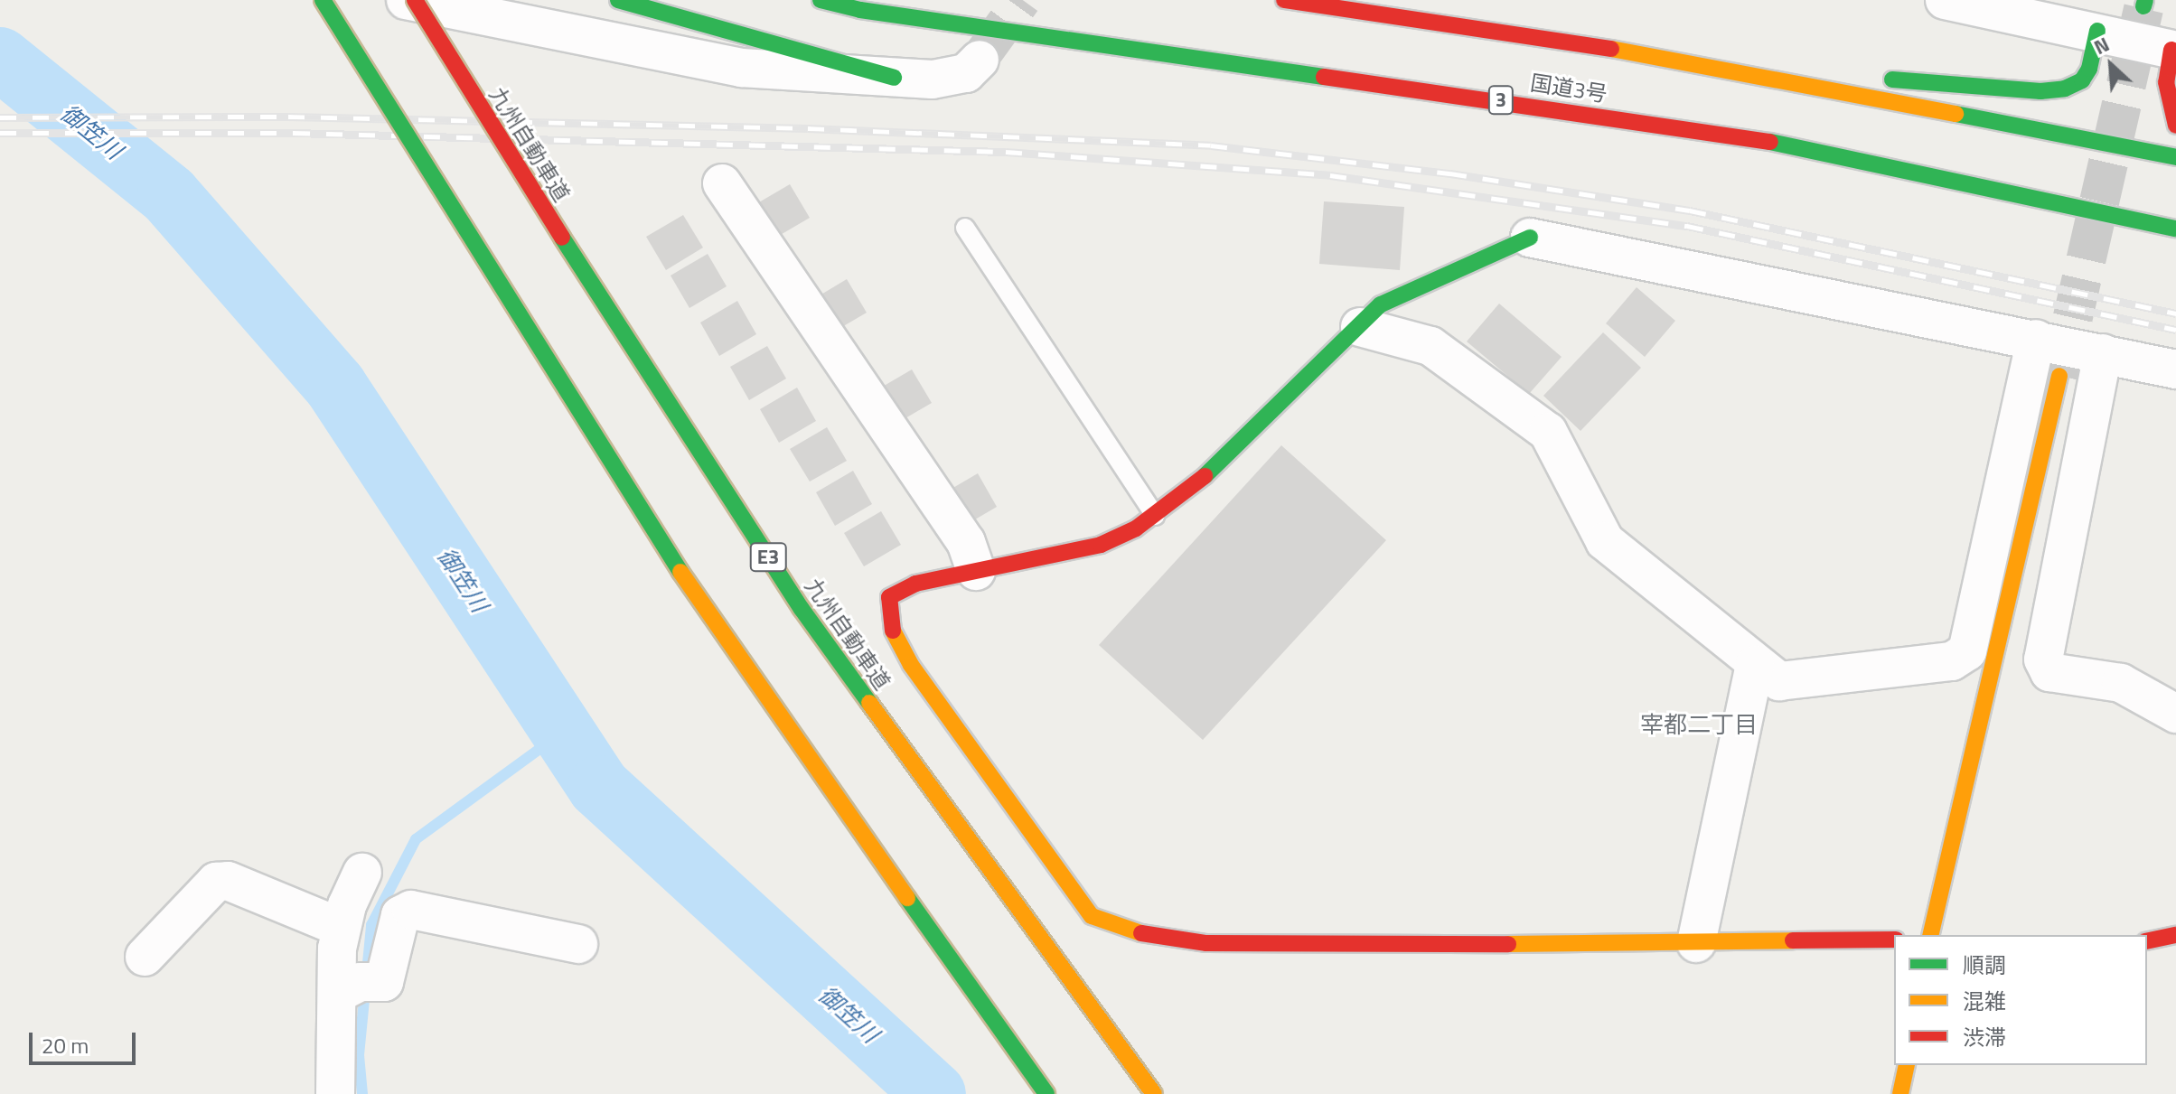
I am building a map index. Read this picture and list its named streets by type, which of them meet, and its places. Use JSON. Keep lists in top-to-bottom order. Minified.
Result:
{"streets":{"main road":["国道3号","3","九州自動車道","E3"]},"districts":["宰都二丁目"],"water":["御笠川"],"legend":["順調","混雑","渋滞"],"scale_bar":"20 m","north":"top left"}
